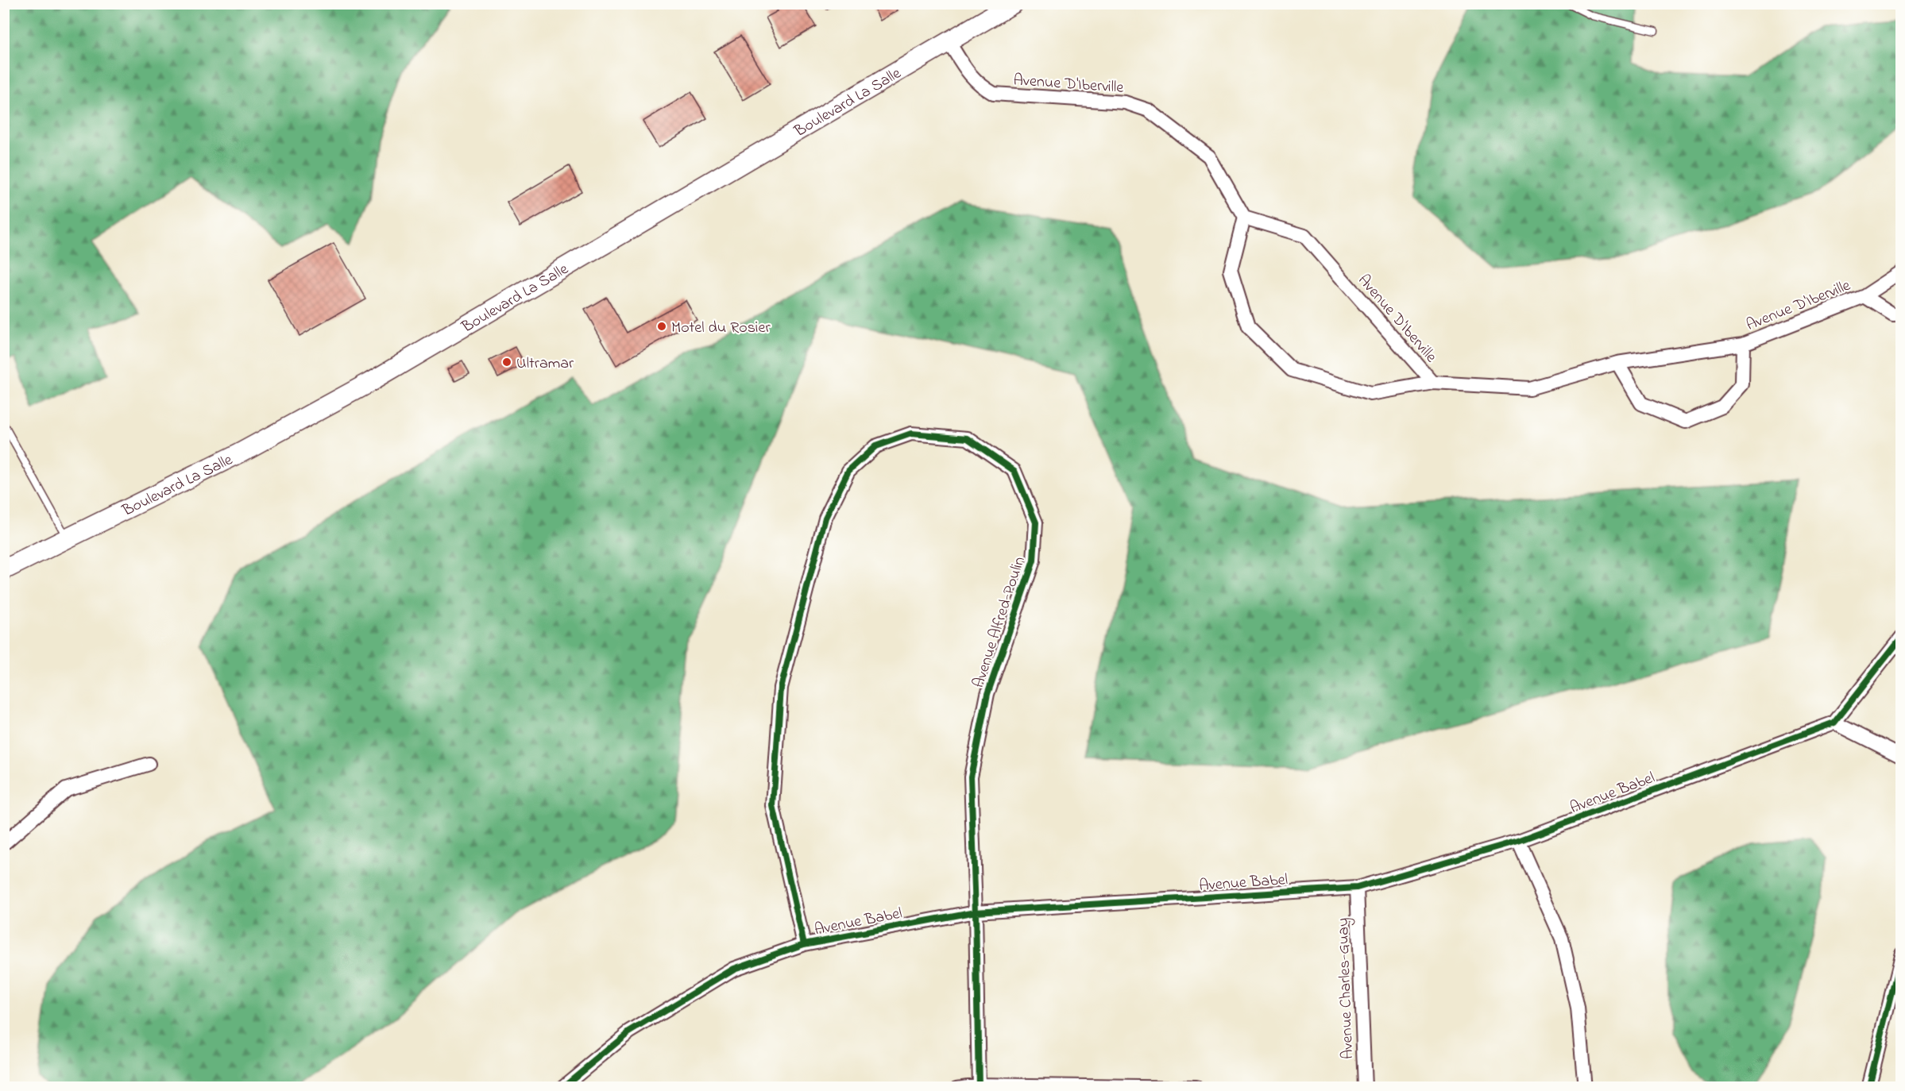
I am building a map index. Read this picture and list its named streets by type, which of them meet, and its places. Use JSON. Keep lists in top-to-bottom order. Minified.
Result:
{"streets":{"street":["Avenue D'Iberville","Boulevard La Salle","Avenue Alfred-Poulin","Avenue Babel","Avenue Charles-Guay"]},"crossings":[["Avenue D'Iberville","Boulevard La Salle"],["Avenue Alfred-Poulin","Avenue Babel"],["Avenue Babel","Avenue Charles-Guay"]],"places":["Motel du Rosier","Ultramar"]}
